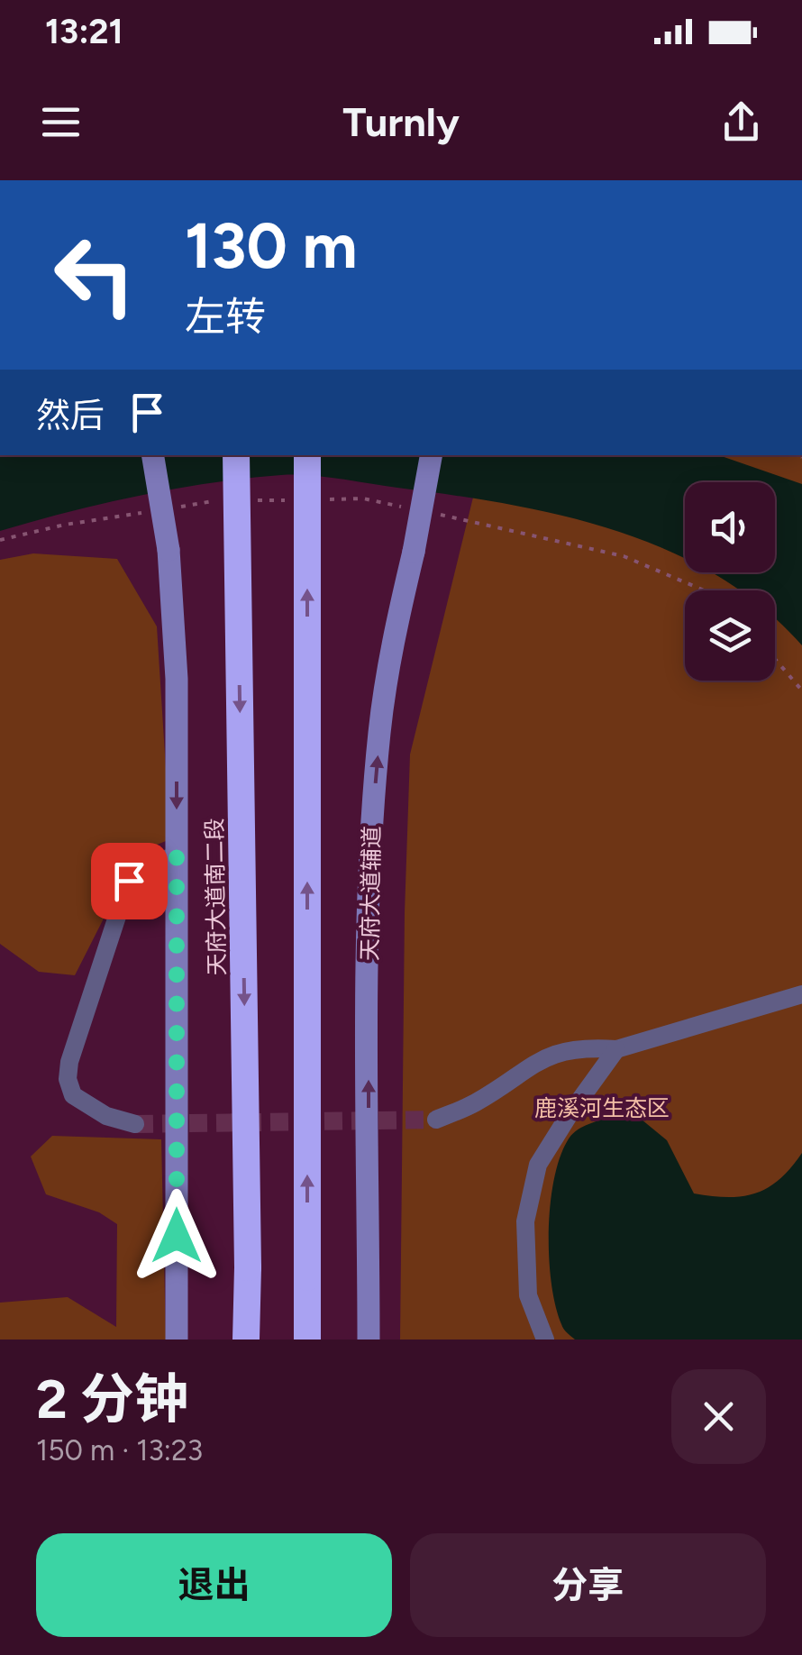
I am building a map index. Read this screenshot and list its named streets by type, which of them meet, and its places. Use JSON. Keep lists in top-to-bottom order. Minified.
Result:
{"streets":{"highway":["天府大道南二段"],"street":["天府大道辅道"]},"parks":["鹿溪河生态区"],"page":{"status":"13:21","header":"Turnly","turn":["130 m","左转"],"then":"然后","heading":["2 分钟","150 m · 13:23"],"buttons":["退出","分享"]}}
